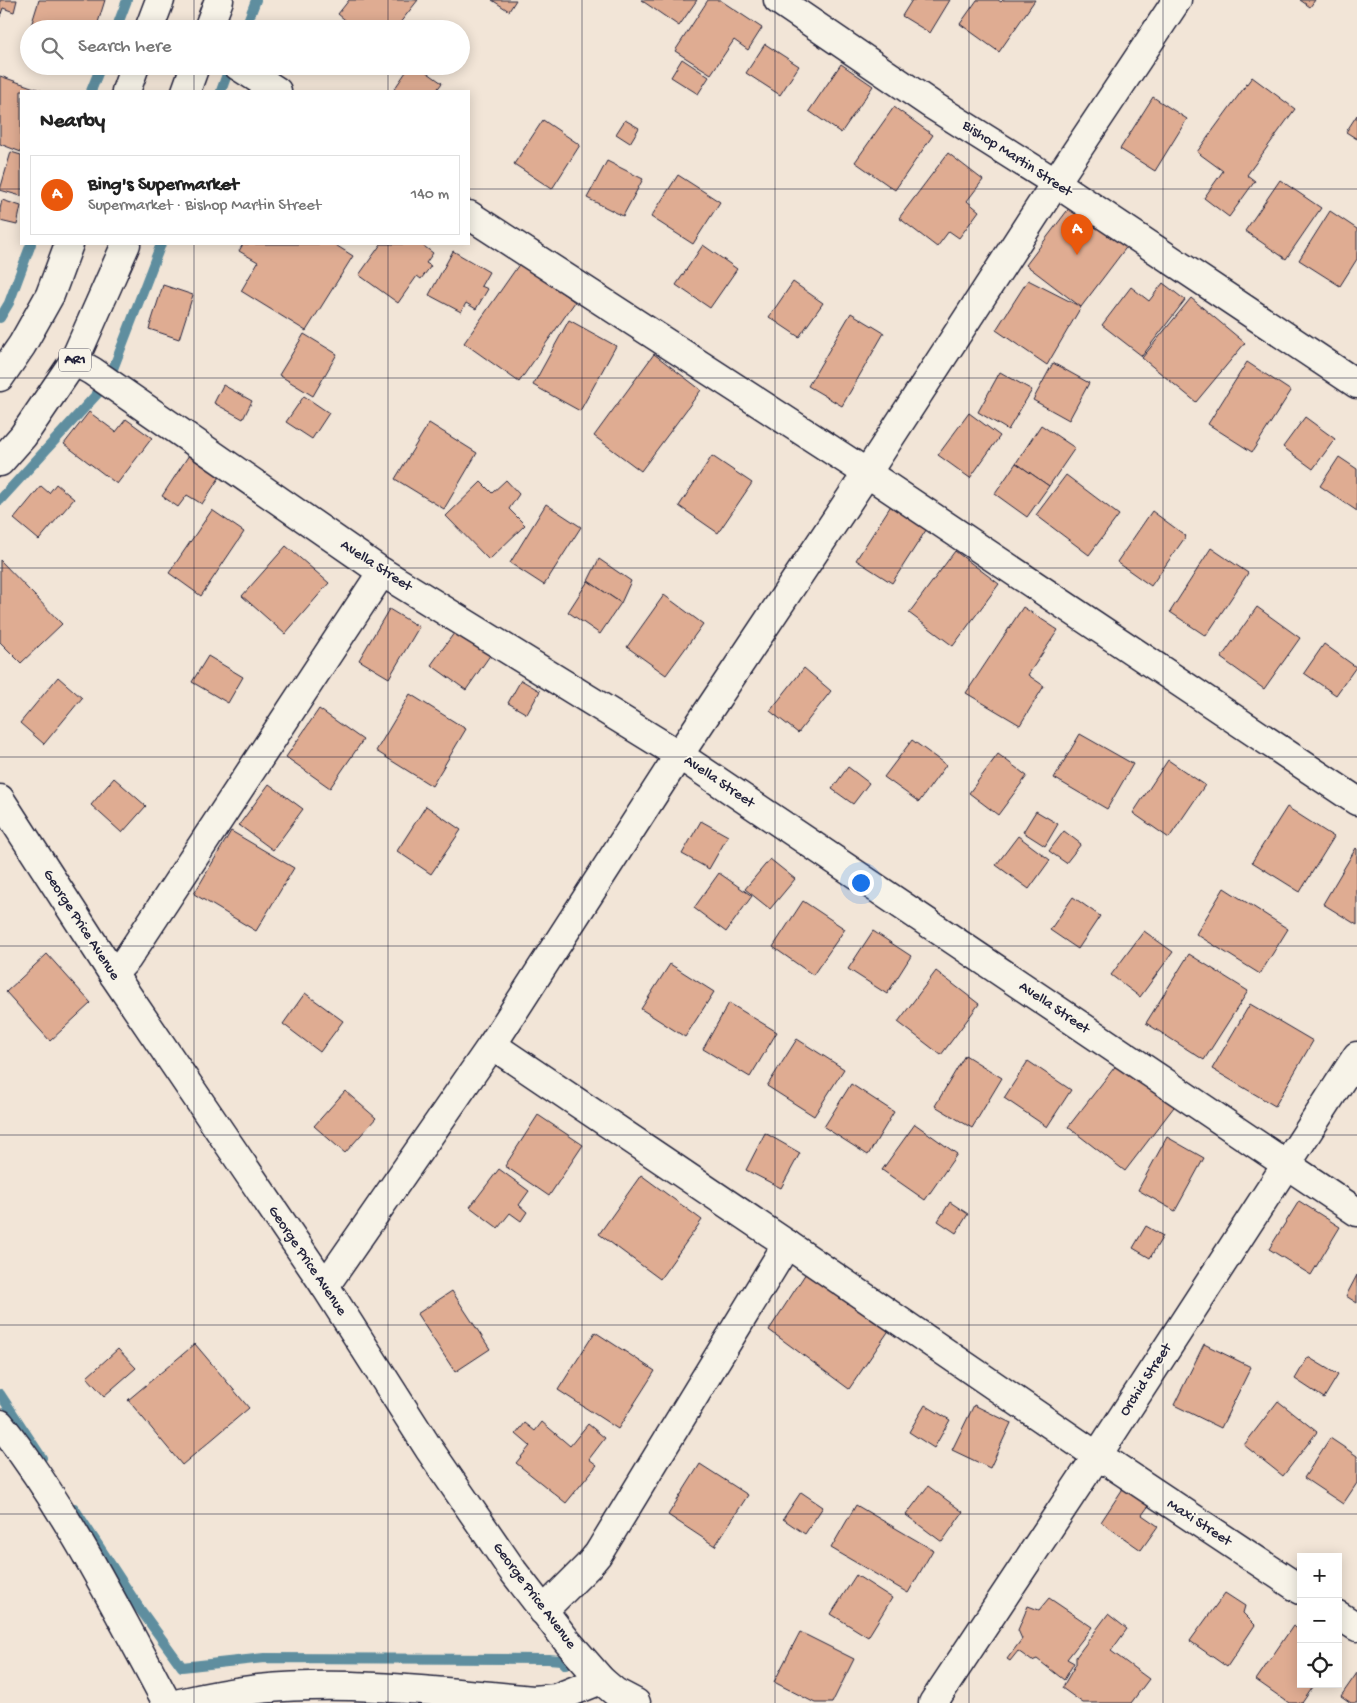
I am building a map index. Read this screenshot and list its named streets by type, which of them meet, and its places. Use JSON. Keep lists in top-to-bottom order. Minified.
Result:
{"streets":{"main road":["Bishop Martin Street","AR1","Avella Street","George Price Avenue","Orchid Street","Maxi Street"]},"crossings":[["AR1","Avella Street"],["Avella Street","Orchid Street"],["Orchid Street","Maxi Street"]],"page":{"search":"Search here","heading":"Nearby","list":[{"mark":"A","name":"Bing's Supermarket","note":"Supermarket · Bishop Martin Street","value":"140 m"}],"pins":"A","map_buttons":["+","−"]}}
